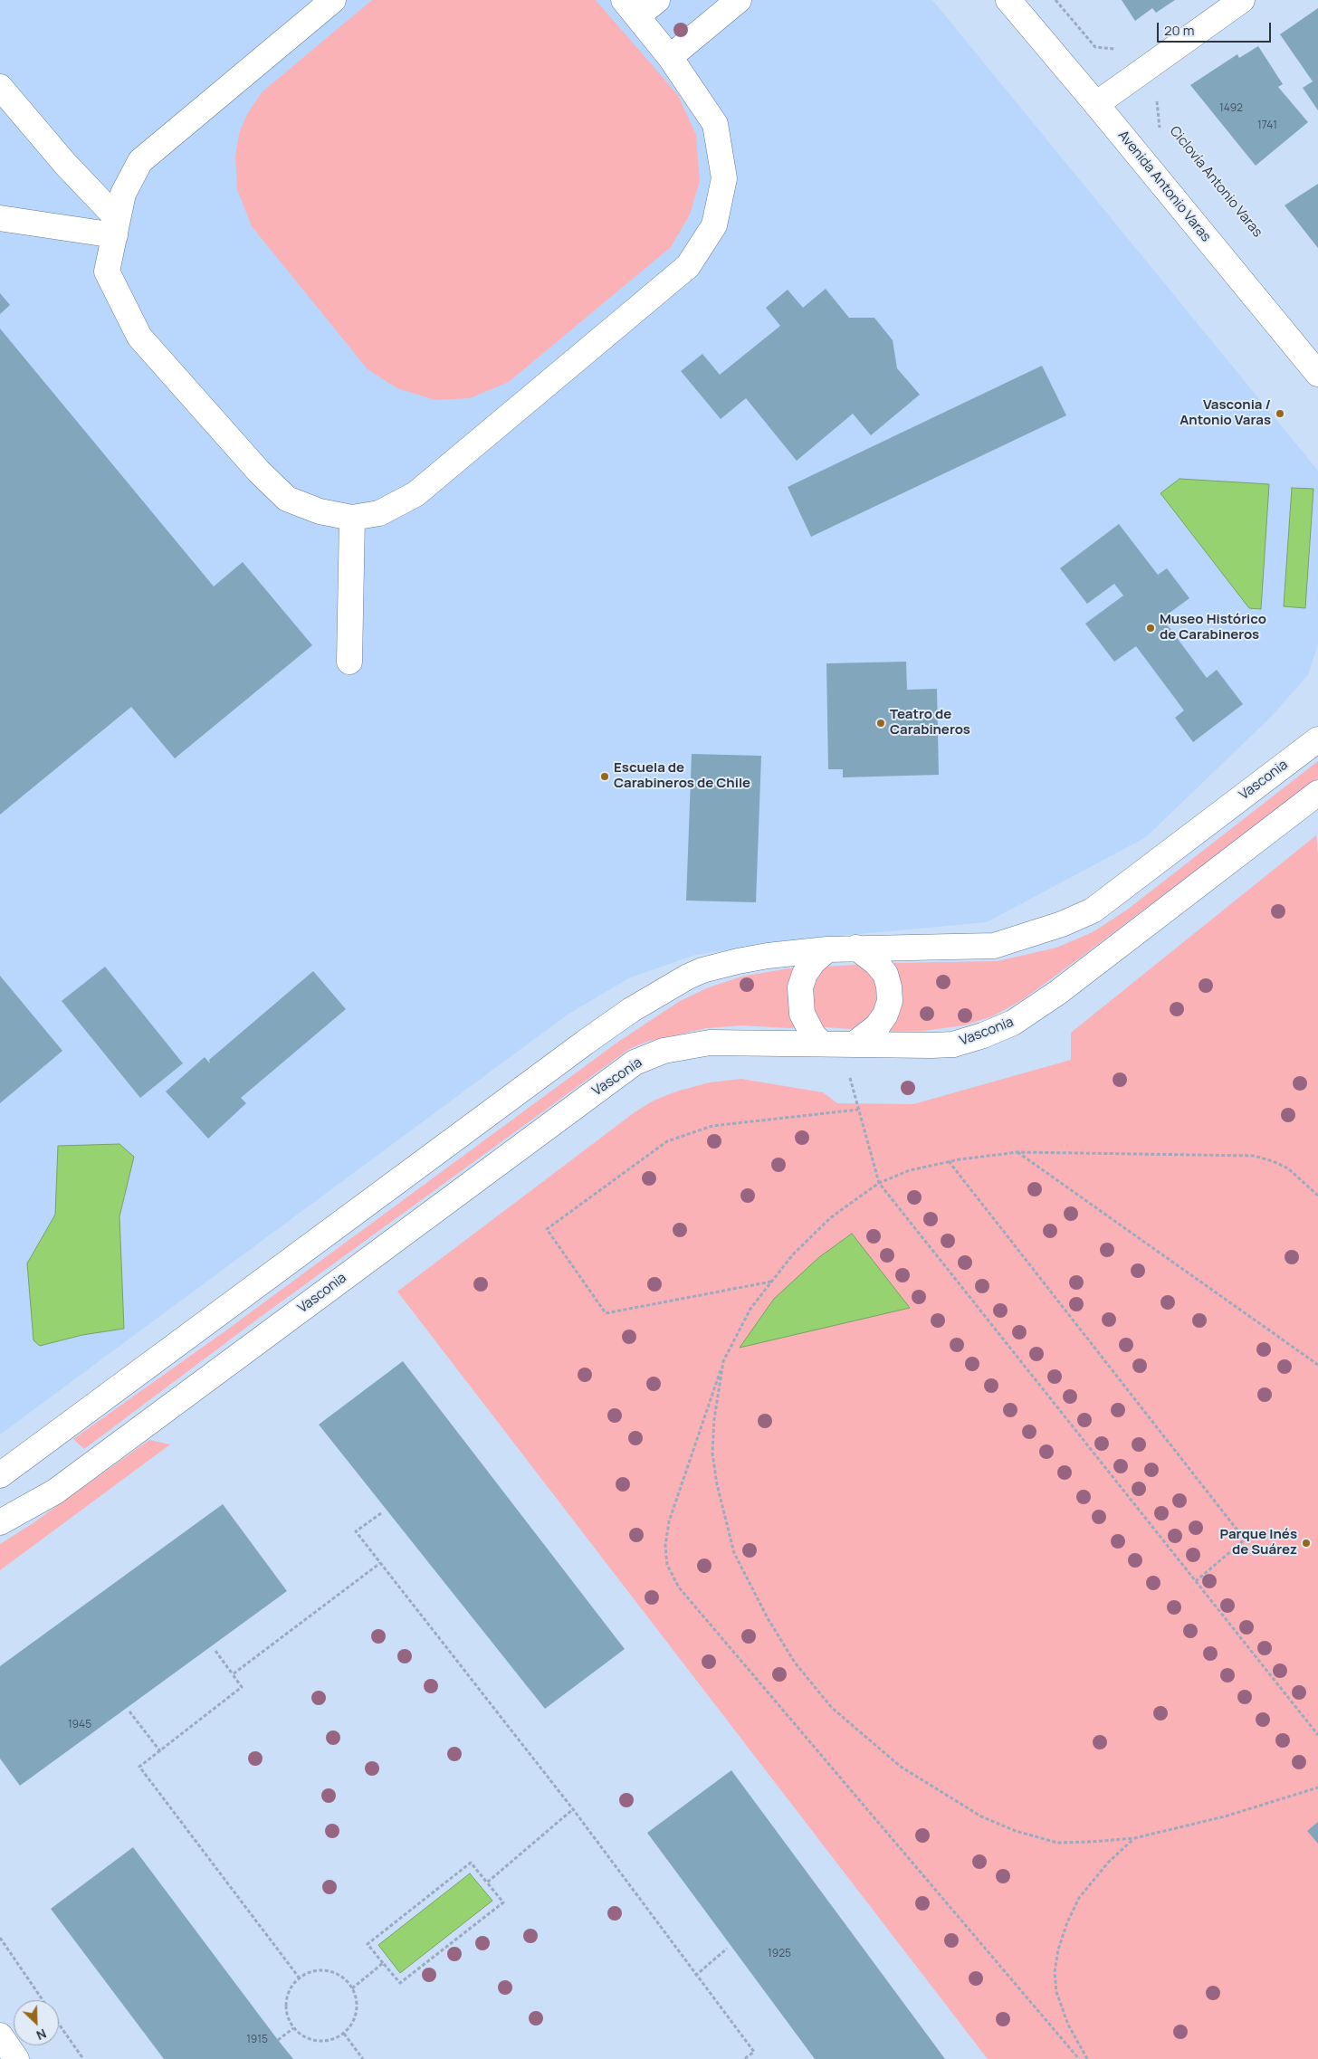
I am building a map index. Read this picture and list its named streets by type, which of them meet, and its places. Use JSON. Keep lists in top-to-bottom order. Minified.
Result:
{"streets":{"street":["Avenida Antonio Varas","Vasconia"],"path":["Ciclovía Antonio Varas"]},"places":["Vasconia / Antonio Varas","Museo Histórico de Carabineros","Teatro de Carabineros","Escuela de Carabineros de Chile","Parque Inés de Suárez"],"house_numbers":["1492","1741","1945","1925","1915"],"scale_bar":"20 m","north":"bottom right"}
